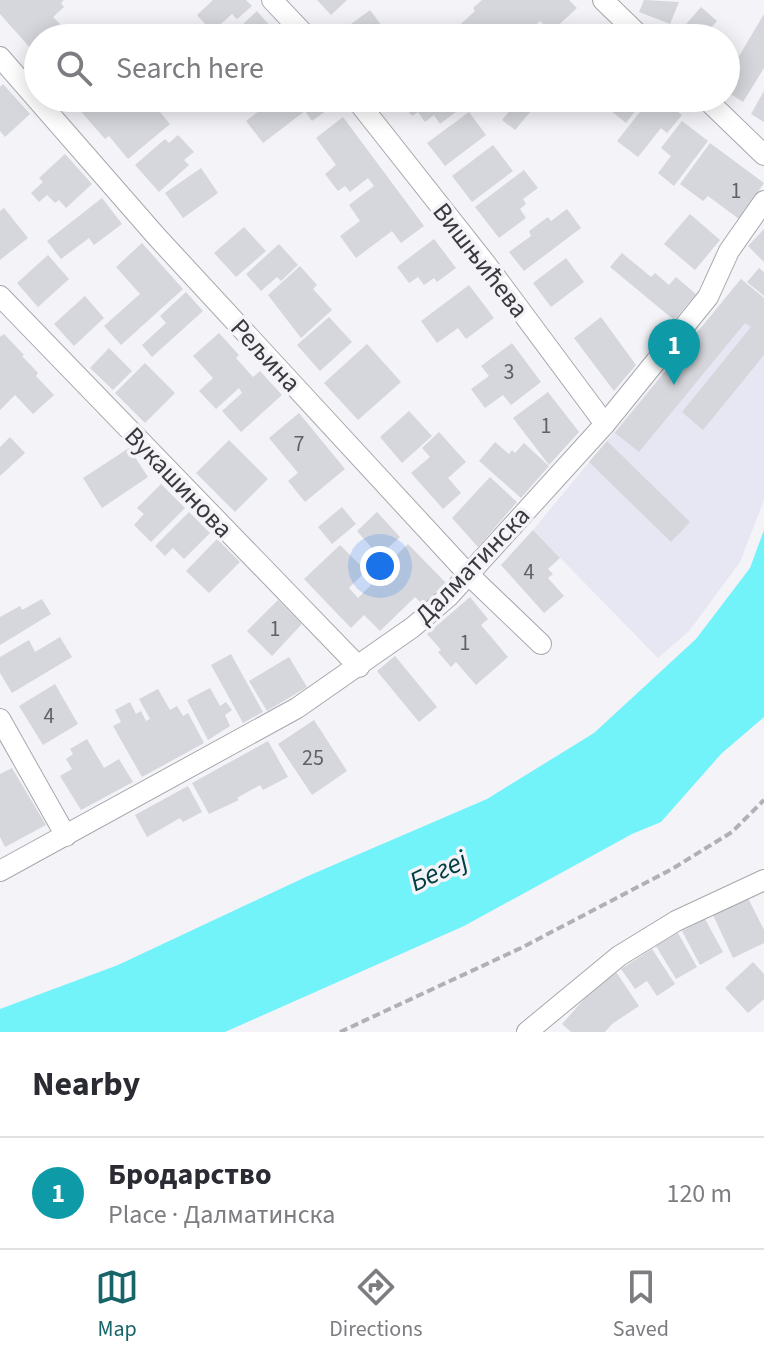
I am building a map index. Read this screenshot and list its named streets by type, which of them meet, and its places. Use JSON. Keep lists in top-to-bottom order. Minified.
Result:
{"streets":{"street":["Вишњићева","Рељина","Вукашинова","Далматинска"]},"crossings":[["Вишњићева","Далматинска"],["Рељина","Далматинска"],["Вукашинова","Далматинска"]],"water":["Бегеј"],"house_numbers":["1","3","1","7","4","1","1","4","25"],"page":{"search":"Search here","pins":"1","heading":"Nearby","list":[{"mark":"1","name":"Бродарство","note":"Place · Далматинска","value":"120 m"}],"nav":["Map","Directions","Saved"]}}
